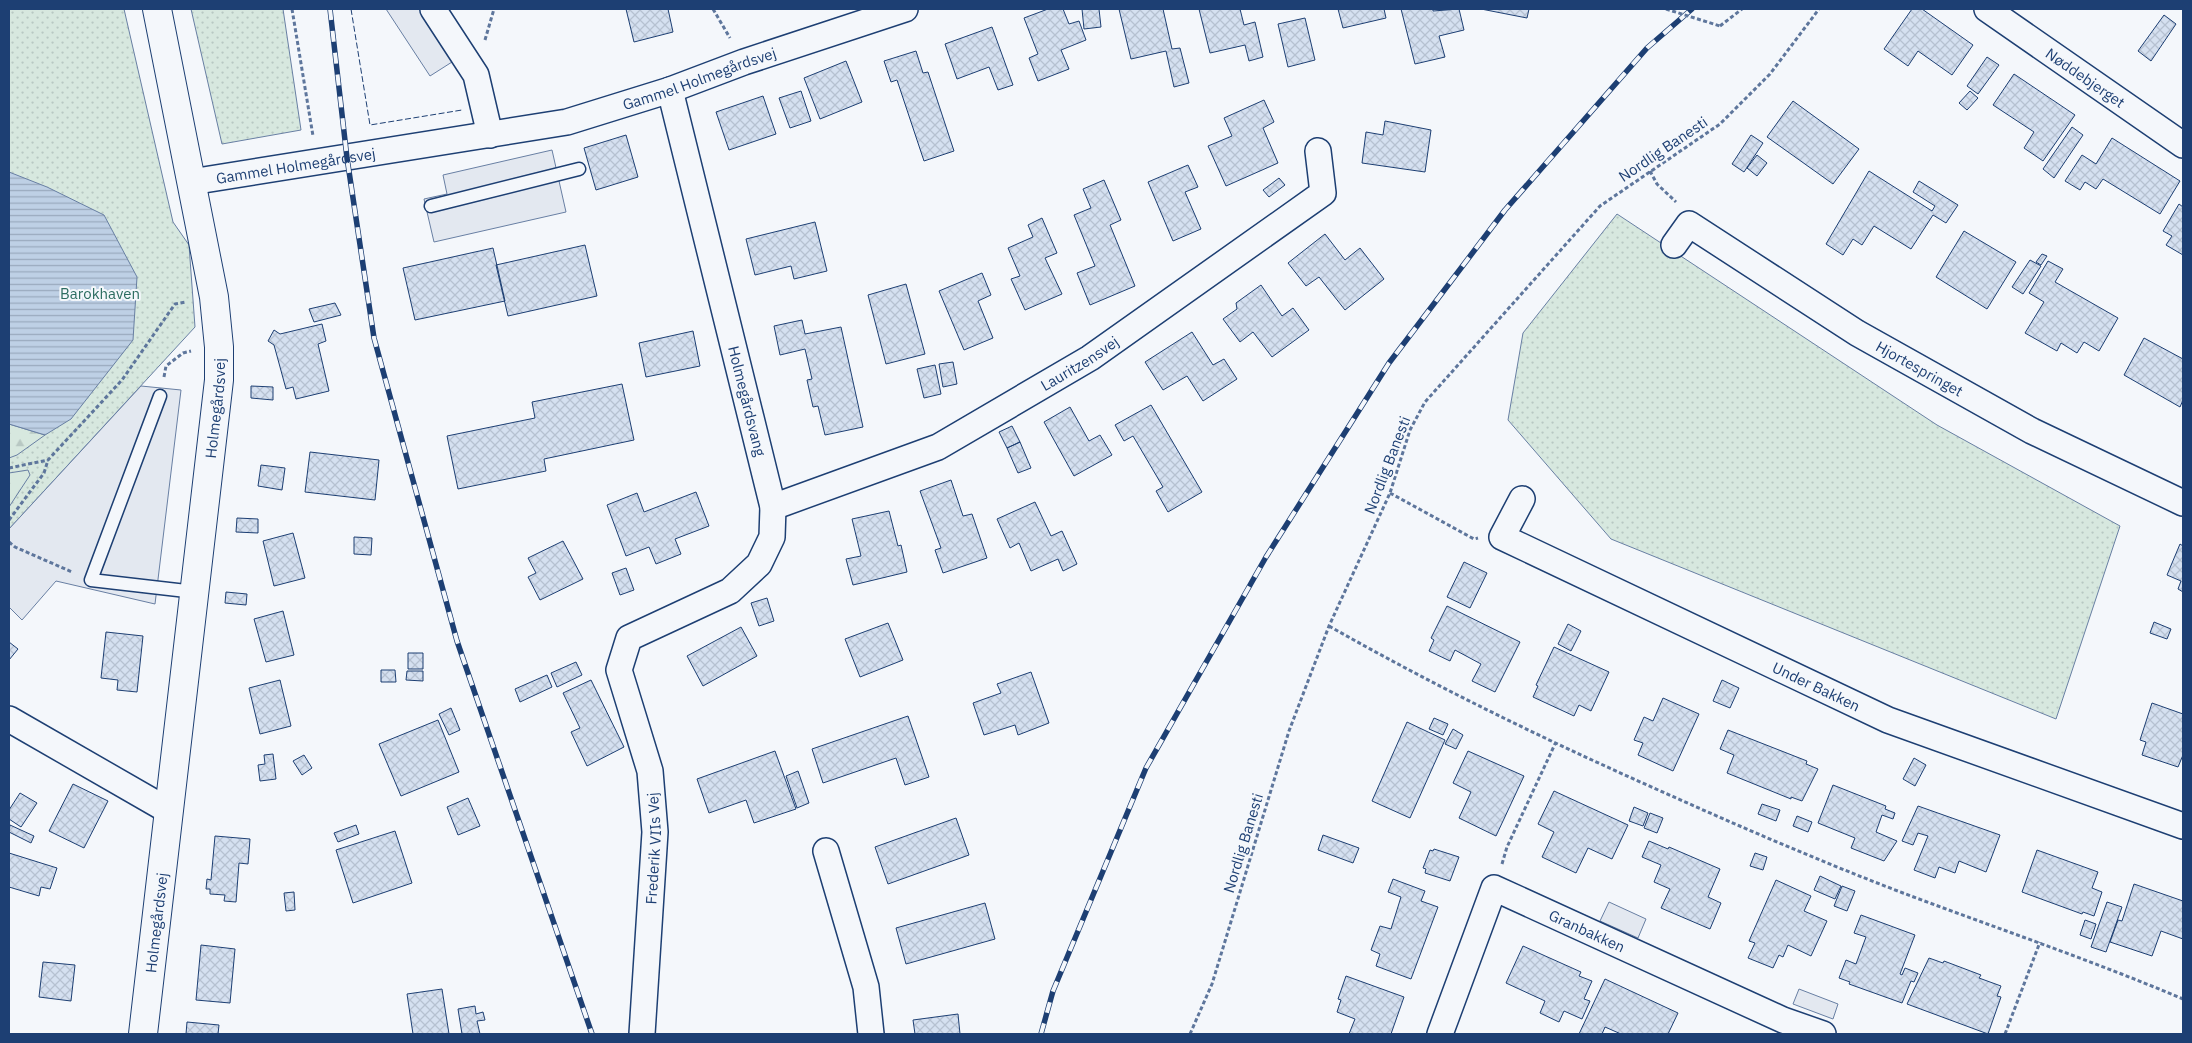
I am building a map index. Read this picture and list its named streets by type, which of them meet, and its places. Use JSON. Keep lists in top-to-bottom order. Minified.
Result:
{"streets":{"street":["Nøddebjerget","Gammel Holmegårdsvej","Lauritzensvej","Hjortespringet","Holmegårdsvang","Holmegårdsvej","Under Bakken","Frederik VIIs Vej","Granbakken"],"path":["Nordlig Banesti"]},"crossings":[["Gammel Holmegårdsvej","Holmegårdsvang"],["Gammel Holmegårdsvej","Holmegårdsvej"],["Lauritzensvej","Holmegårdsvang"],["Holmegårdsvang","Frederik VIIs Vej"]],"parks":["Barokhaven"]}
